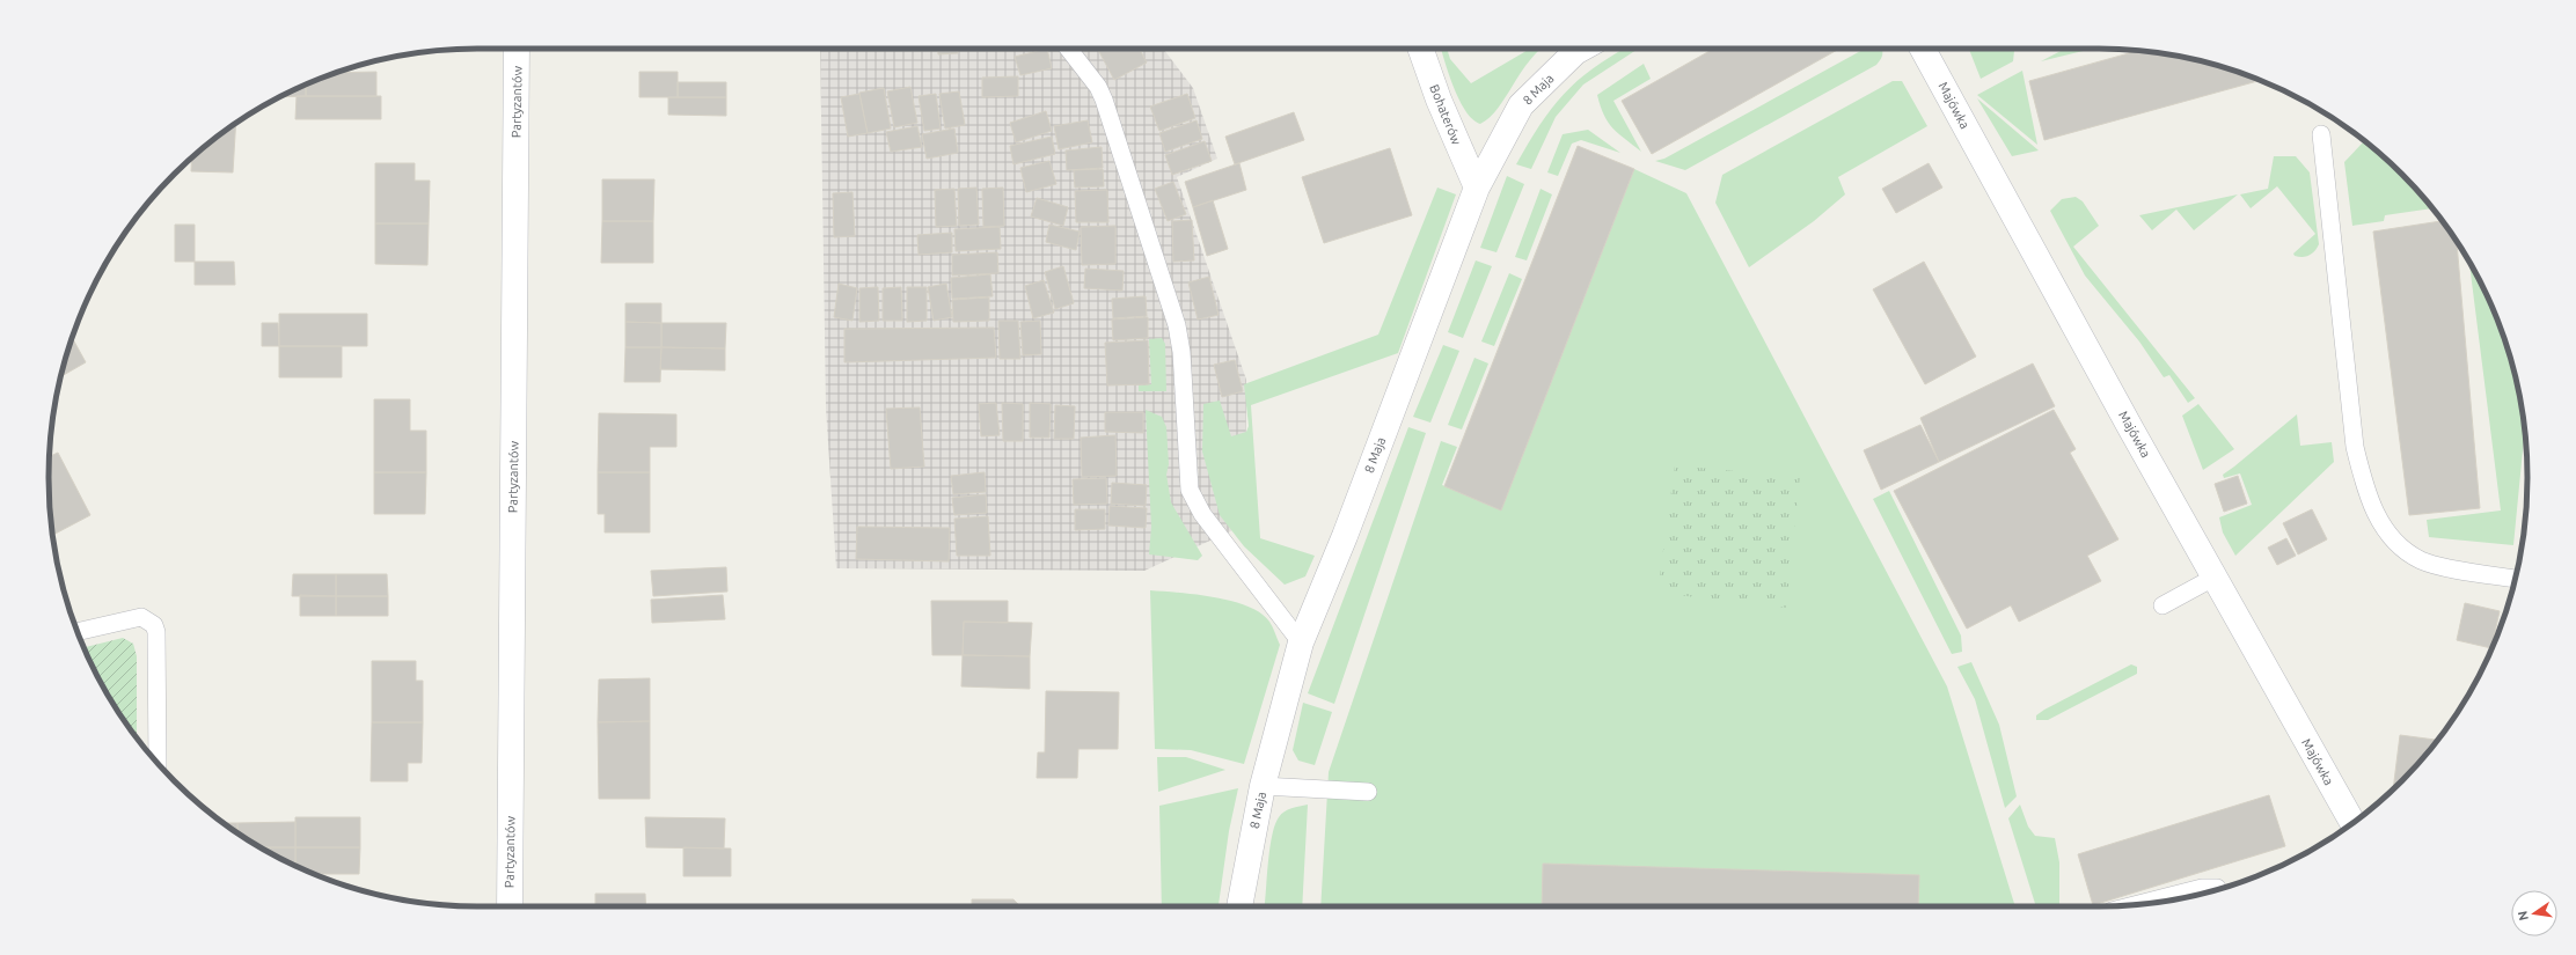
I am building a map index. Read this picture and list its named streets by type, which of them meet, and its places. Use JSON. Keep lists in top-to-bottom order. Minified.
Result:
{"streets":{"street":["8 Maja","Partyzantów","Majówka","Bohaterów"]},"crossings":[["8 Maja","Bohaterów"]],"north":"left"}
